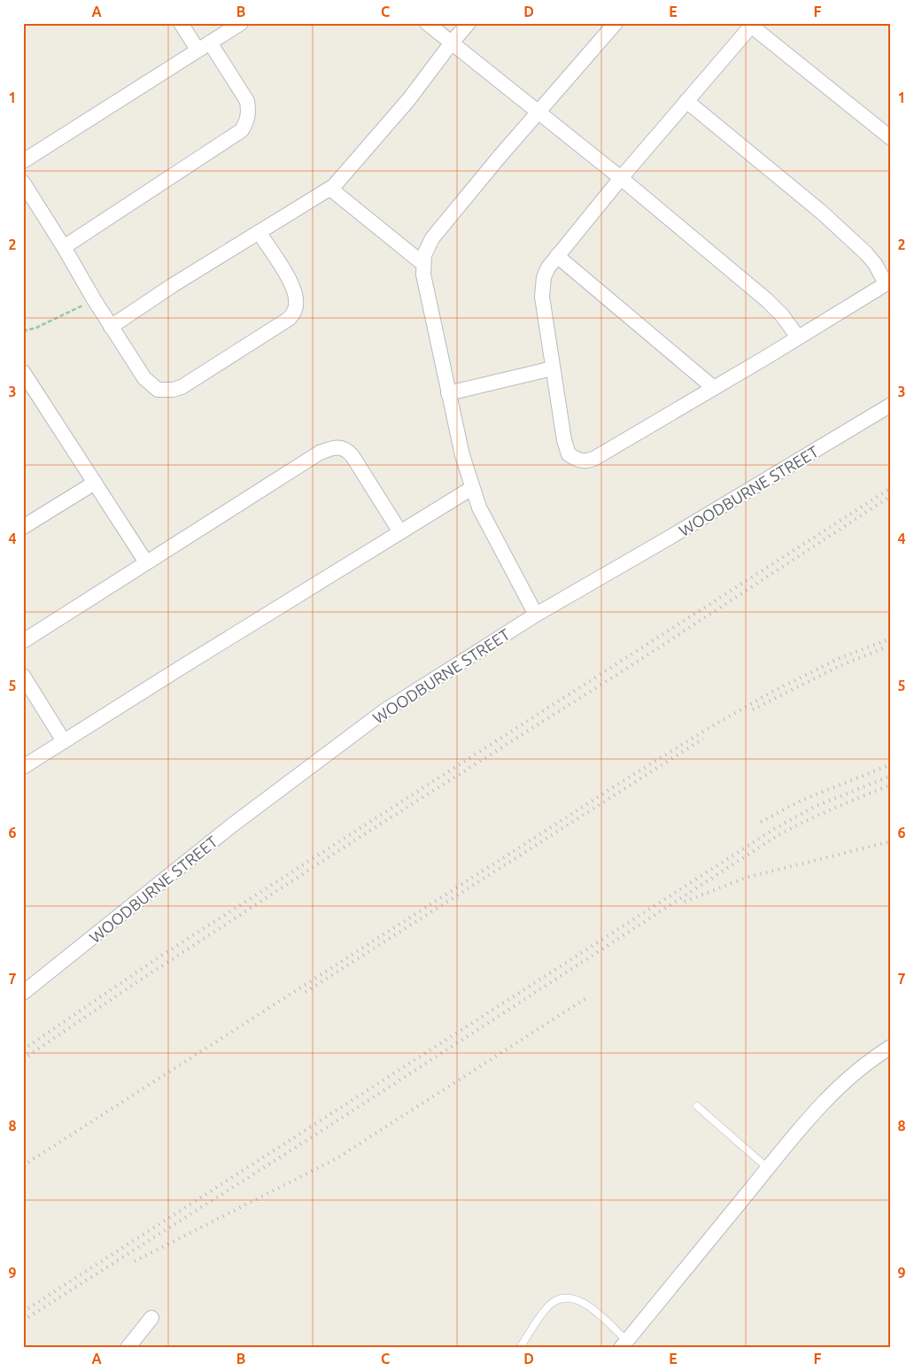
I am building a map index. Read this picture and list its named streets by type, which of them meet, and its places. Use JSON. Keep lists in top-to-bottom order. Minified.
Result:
{"streets":{"street":["WOODBURNE STREET"]},"grid":{"columns":["A","B","C","D","E","F"],"rows":["1","2","3","4","5","6","7","8","9"]}}
